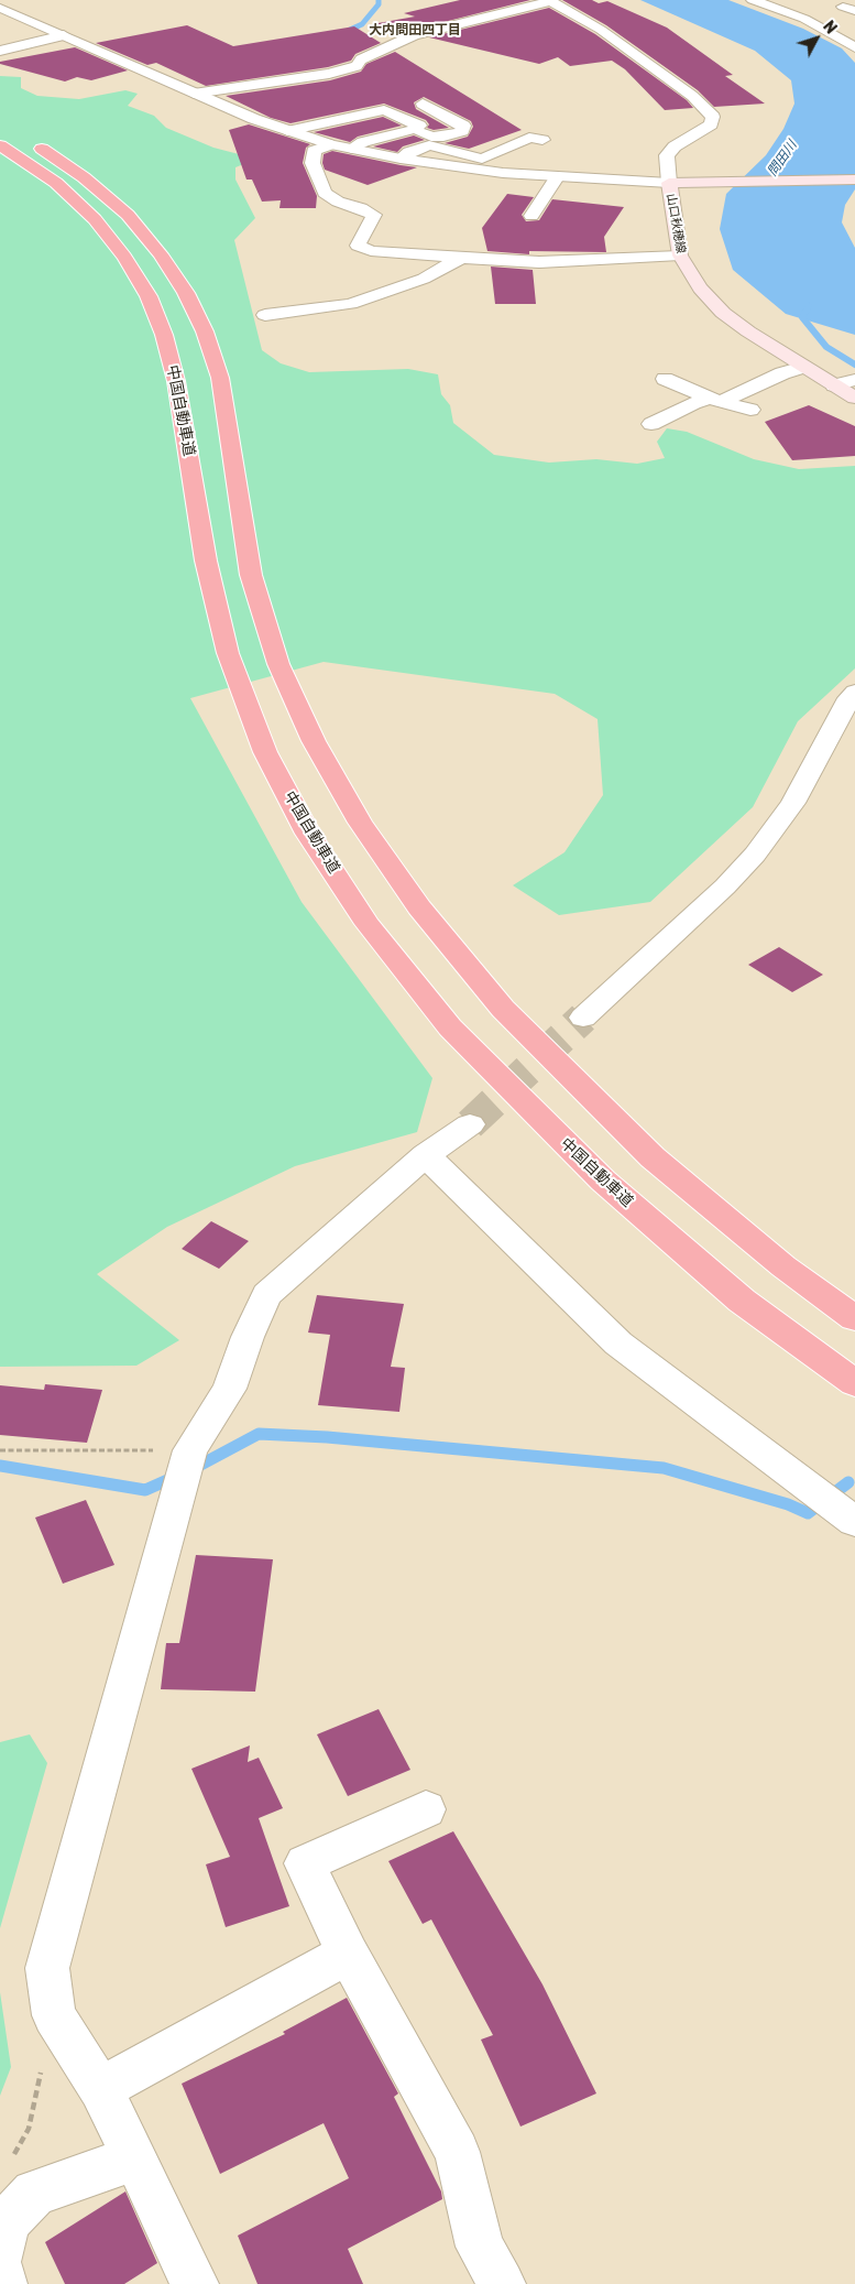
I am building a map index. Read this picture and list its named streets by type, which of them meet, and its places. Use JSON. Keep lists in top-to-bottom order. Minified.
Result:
{"streets":{"highway":["中国自動車道"],"main road":["山口秋穂線"]},"districts":["大内問田四丁目"],"water":["問田川"],"north":"top right"}
